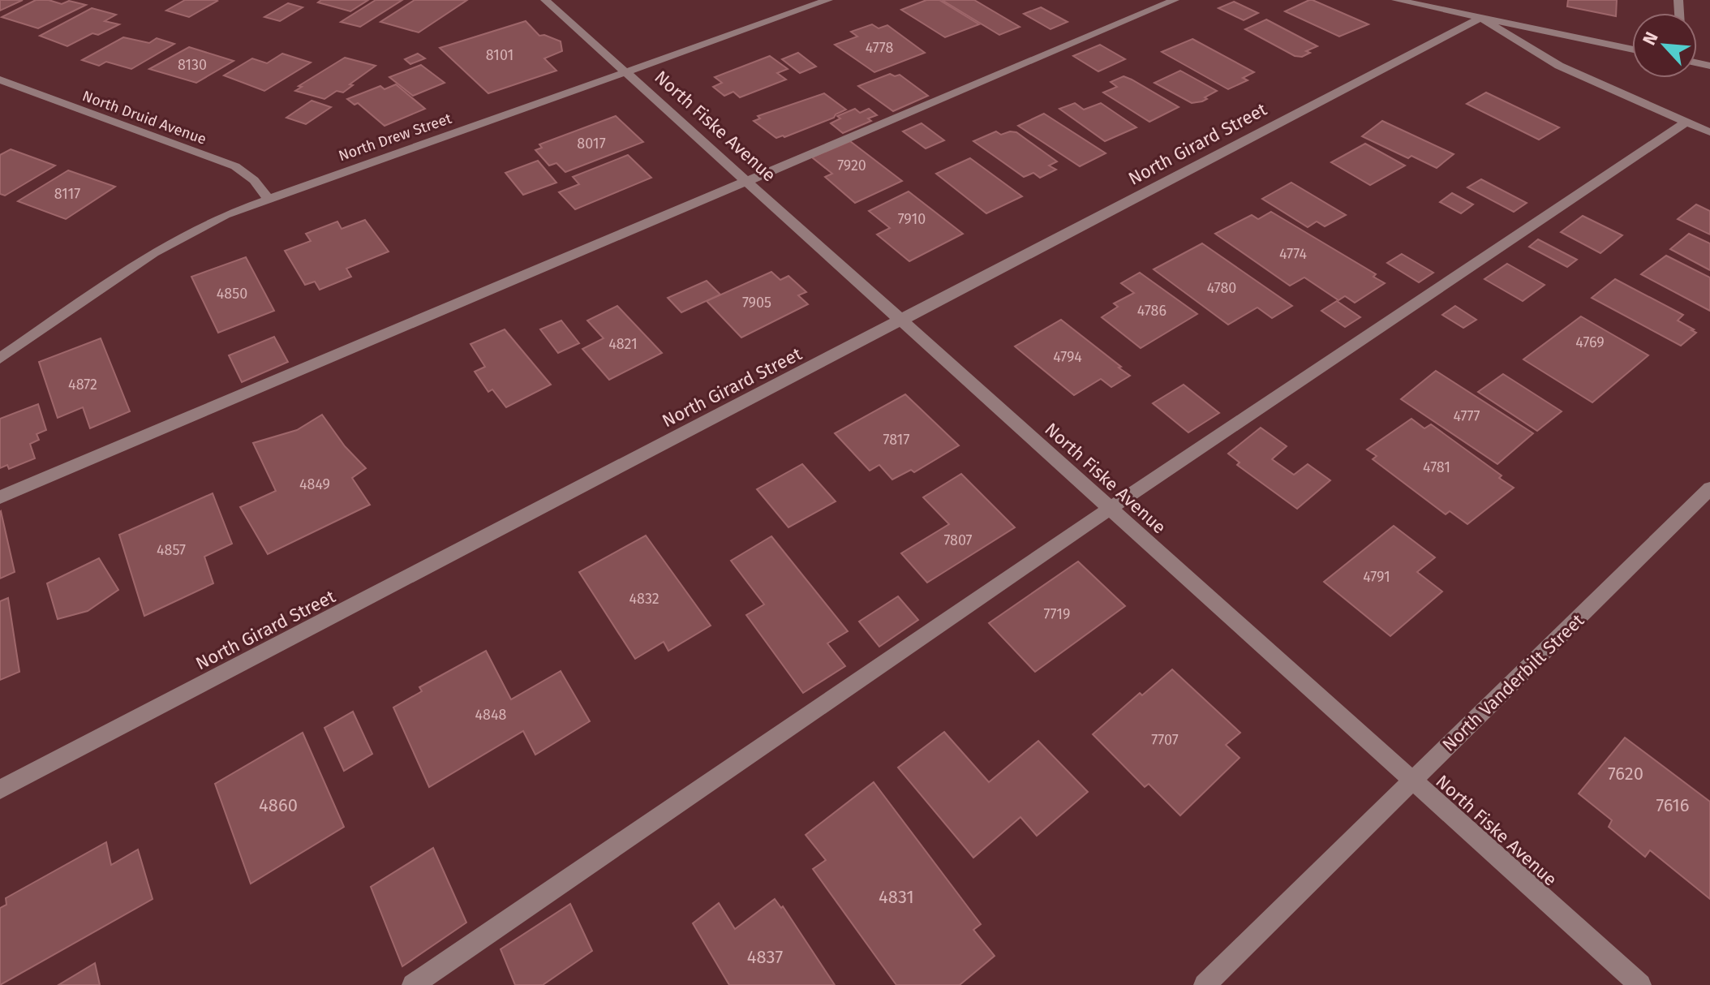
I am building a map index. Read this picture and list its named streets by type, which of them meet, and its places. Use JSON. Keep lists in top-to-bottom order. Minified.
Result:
{"streets":{"street":["North Druid Avenue","North Fiske Avenue","North Drew Street","North Girard Street","North Vanderbilt Street"]},"crossings":[["North Druid Avenue","North Drew Street"],["North Fiske Avenue","North Drew Street"],["North Fiske Avenue","North Girard Street"],["North Fiske Avenue","North Vanderbilt Street"]],"house_numbers":["4778","8101","8130","8017","7920","8117","7910","4774","4780","4850","7905","4786","4769","4821","4794","4872","4777","7817","4781","4849","7807","4857","4791","4832","7719","4848","7707","7620","4860","7616","4831","4837"],"north":"top left"}
